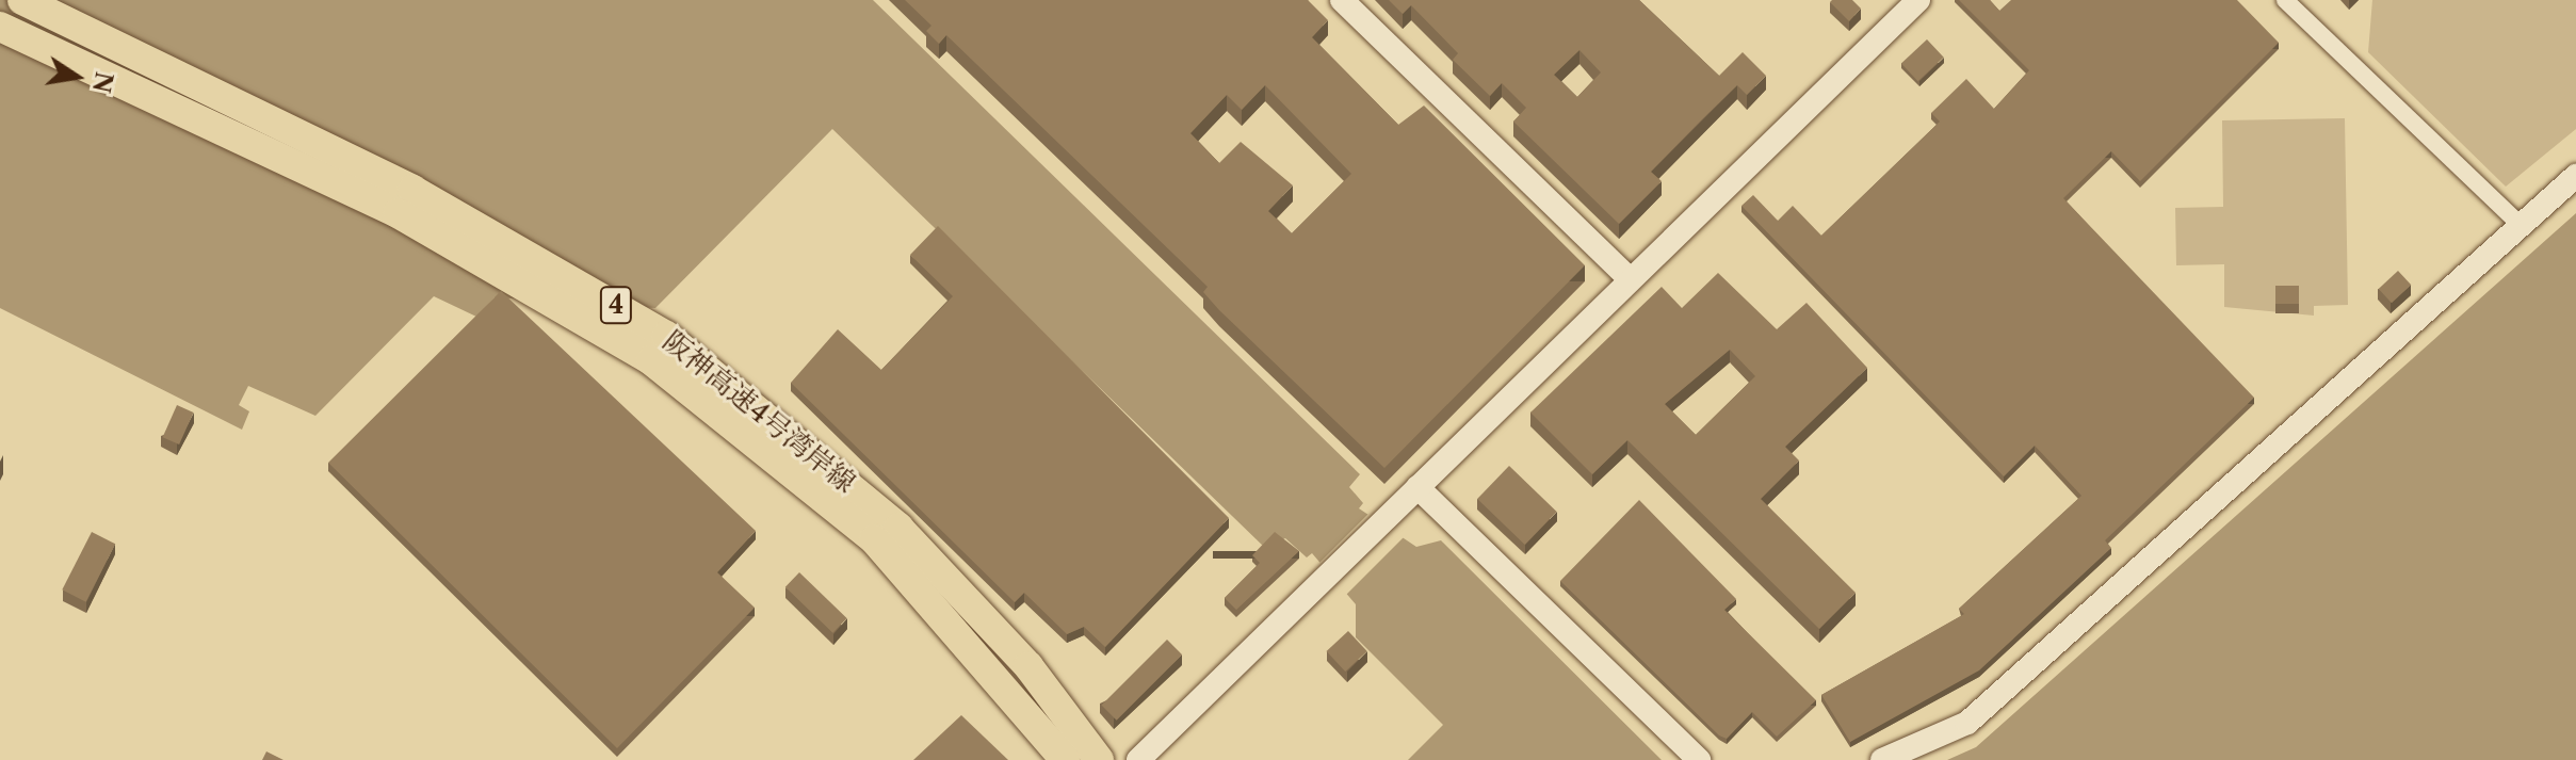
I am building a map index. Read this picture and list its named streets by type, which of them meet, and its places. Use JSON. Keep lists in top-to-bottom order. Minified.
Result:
{"streets":{"highway":["4","阪神高速4号湾岸線"]},"crossings":[["4","阪神高速4号湾岸線"]],"north":"right"}
